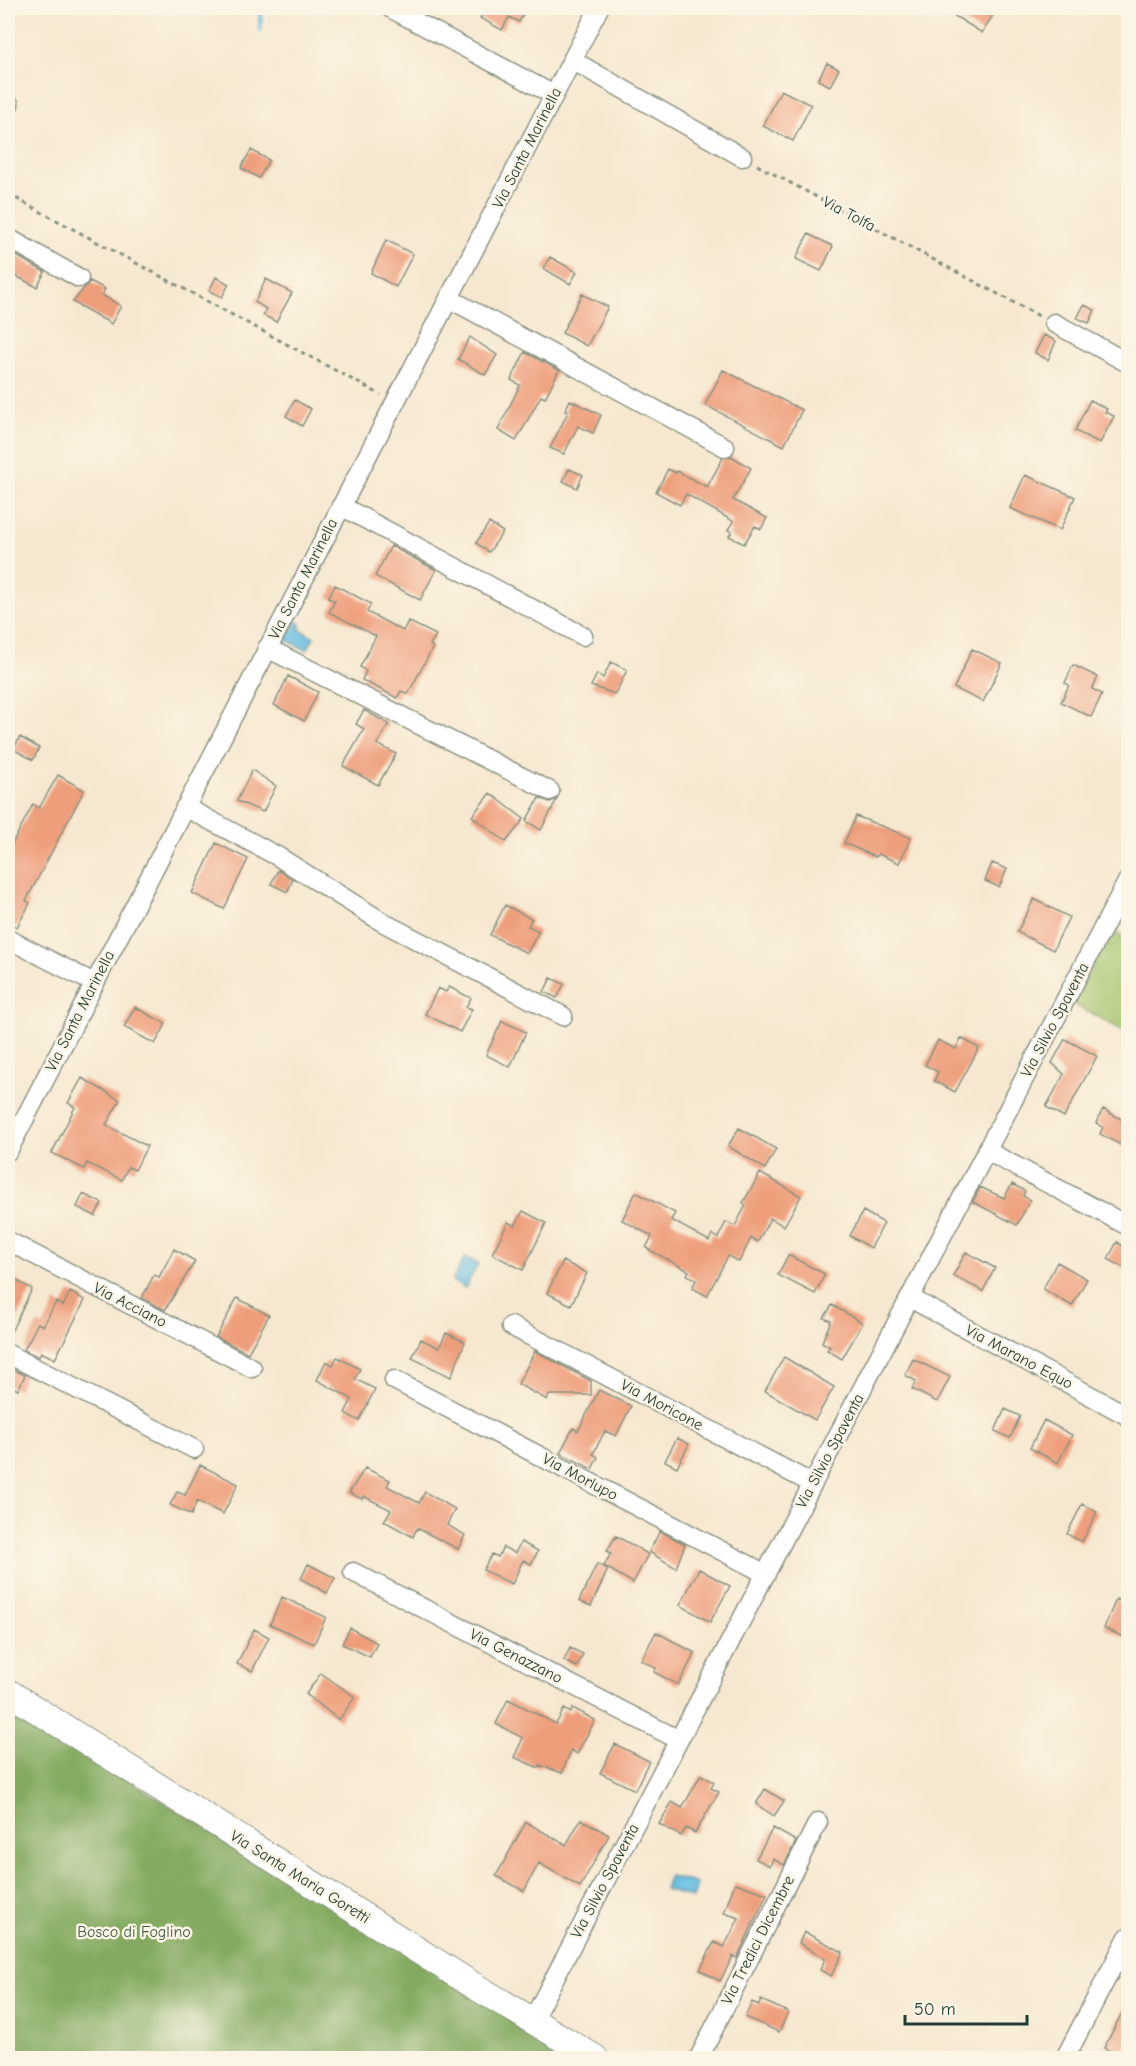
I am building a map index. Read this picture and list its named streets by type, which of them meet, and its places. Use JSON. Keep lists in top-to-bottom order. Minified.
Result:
{"streets":{"main road":["Via Santa Maria Goretti"],"street":["Via Santa Marinella","Via Silvio Spaventa","Via Acciano","Via Marano Equo","Via Moricone","Via Morlupo","Via Genazzano","Via Tredici Dicembre"],"path":["Via Tolfa"]},"crossings":[["Via Silvio Spaventa","Via Marano Equo"],["Via Silvio Spaventa","Via Moricone"],["Via Silvio Spaventa","Via Morlupo"],["Via Silvio Spaventa","Via Genazzano"],["Via Silvio Spaventa","Via Santa Maria Goretti"]],"parks":["Bosco di Foglino"],"scale_bar":"50 m"}
